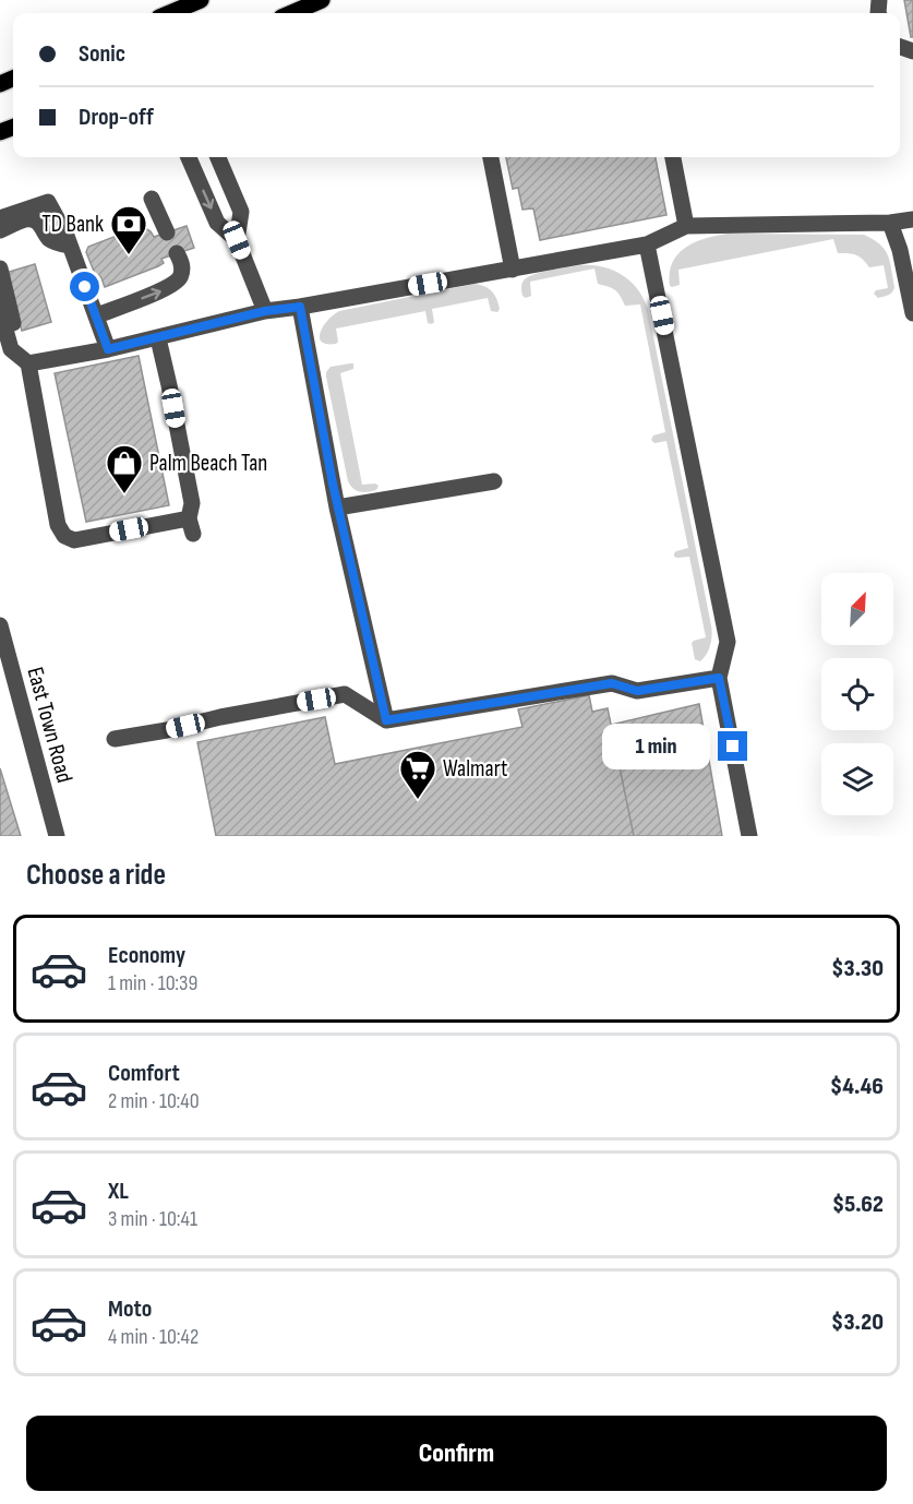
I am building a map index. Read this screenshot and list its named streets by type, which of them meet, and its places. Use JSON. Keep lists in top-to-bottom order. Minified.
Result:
{"streets":{"street":["East Town Road"]},"places":{"bank":["TD Bank"],"shop":["Palm Beach Tan"],"supermarket":["Walmart"]},"north":"top right","page":{"banner":["Sonic","Drop-off"],"bubble":"1 min","heading":"Choose a ride","list":[{"name":"Economy","note":"1 min · 10:39","value":"$3.30"},{"name":"Comfort","note":"2 min · 10:40","value":"$4.46"},{"name":"XL","note":"3 min · 10:41","value":"$5.62"},{"name":"Moto","note":"4 min · 10:42","value":"$3.20"}],"buttons":"Confirm"}}
